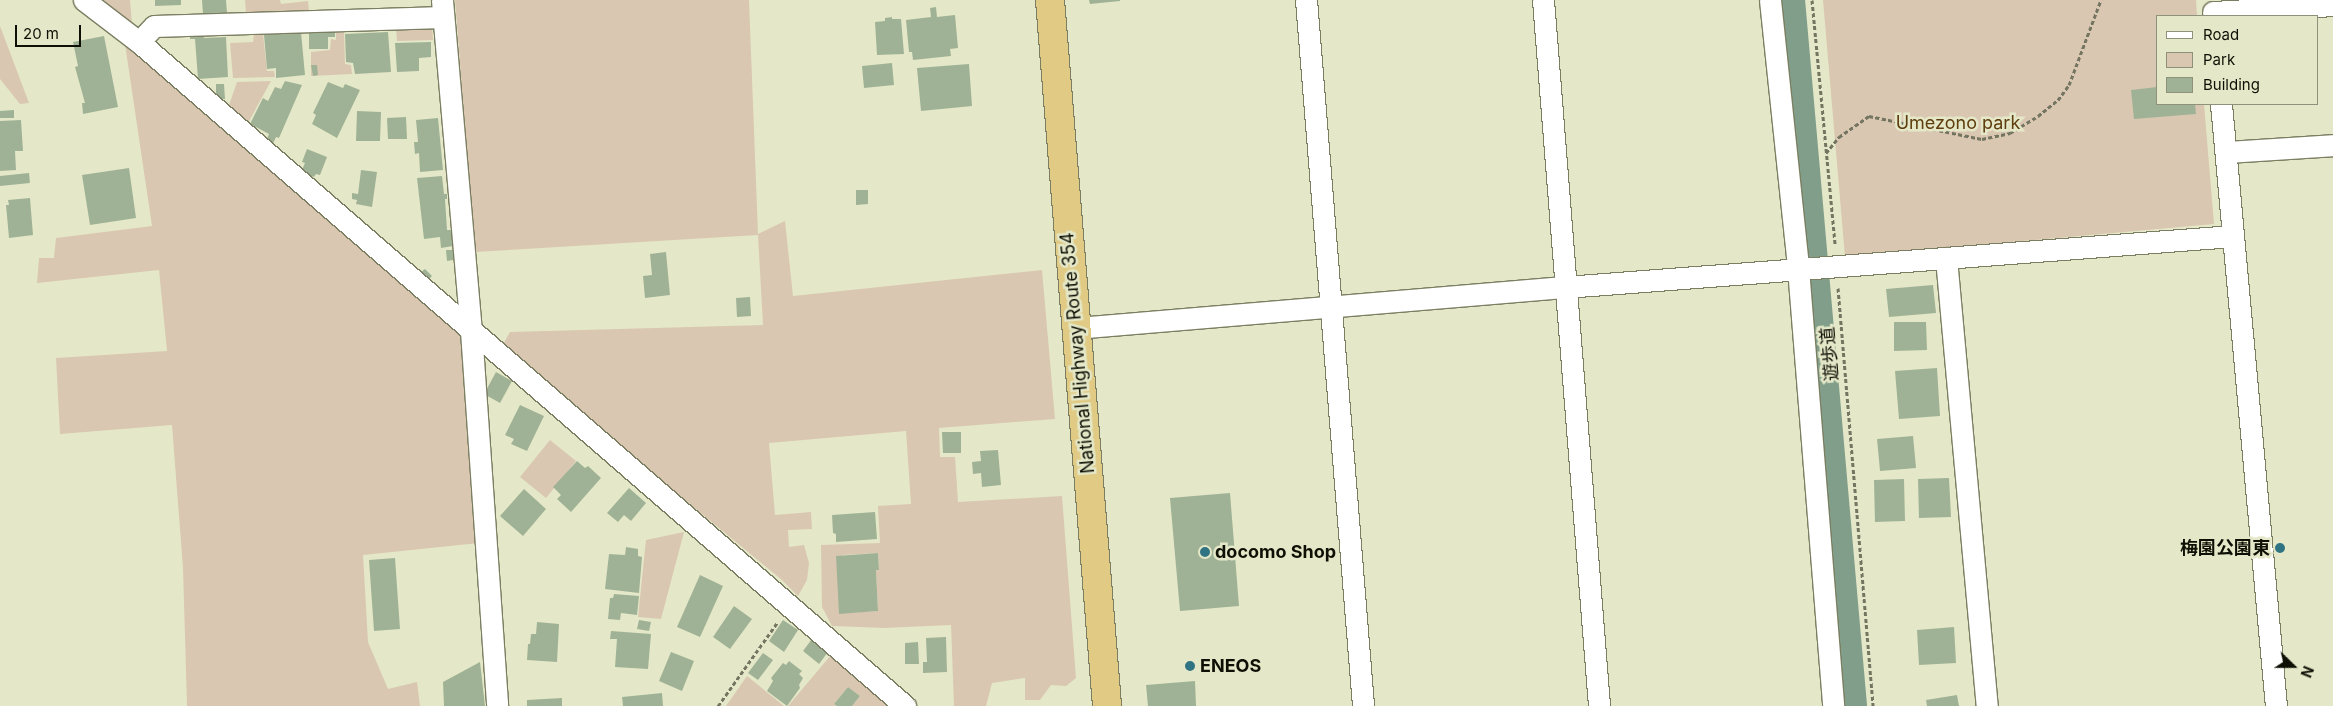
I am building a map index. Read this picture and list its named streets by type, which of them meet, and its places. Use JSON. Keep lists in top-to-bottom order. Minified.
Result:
{"streets":{"highway":["National Highway Route 354"],"path":["遊歩道"]},"parks":["Umezono park"],"places":["梅園公園東","docomo Shop","ENEOS"],"legend":["Road","Park","Building"],"scale_bar":"20 m","north":"right"}
